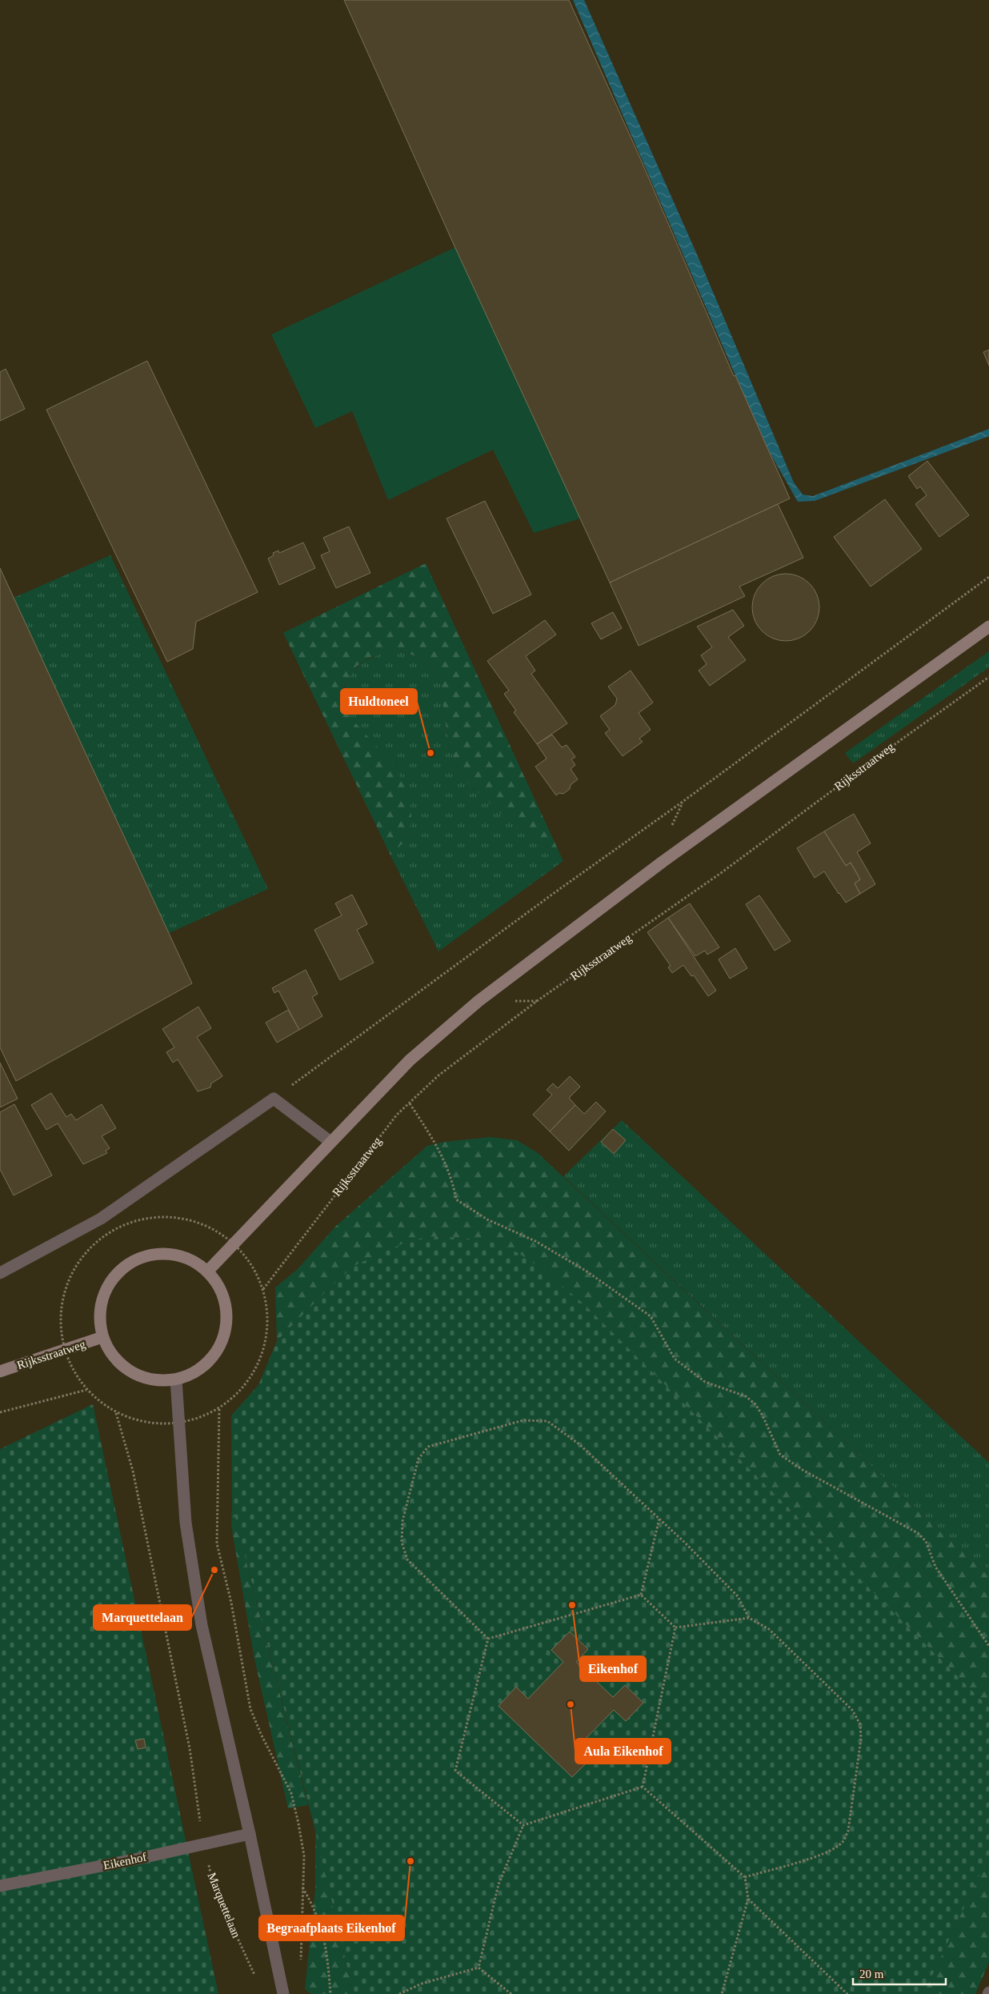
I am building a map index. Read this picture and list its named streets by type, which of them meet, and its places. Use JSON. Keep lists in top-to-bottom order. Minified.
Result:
{"streets":{"main road":["Rijksstraatweg"],"street":["Eikenhof"],"path":["Marquettelaan"]},"crossings":[["Eikenhof","Marquettelaan"]],"places":["Huldtoneel","Marquettelaan","Eikenhof","Aula Eikenhof","Begraafplaats Eikenhof"],"scale_bar":"20 m"}
